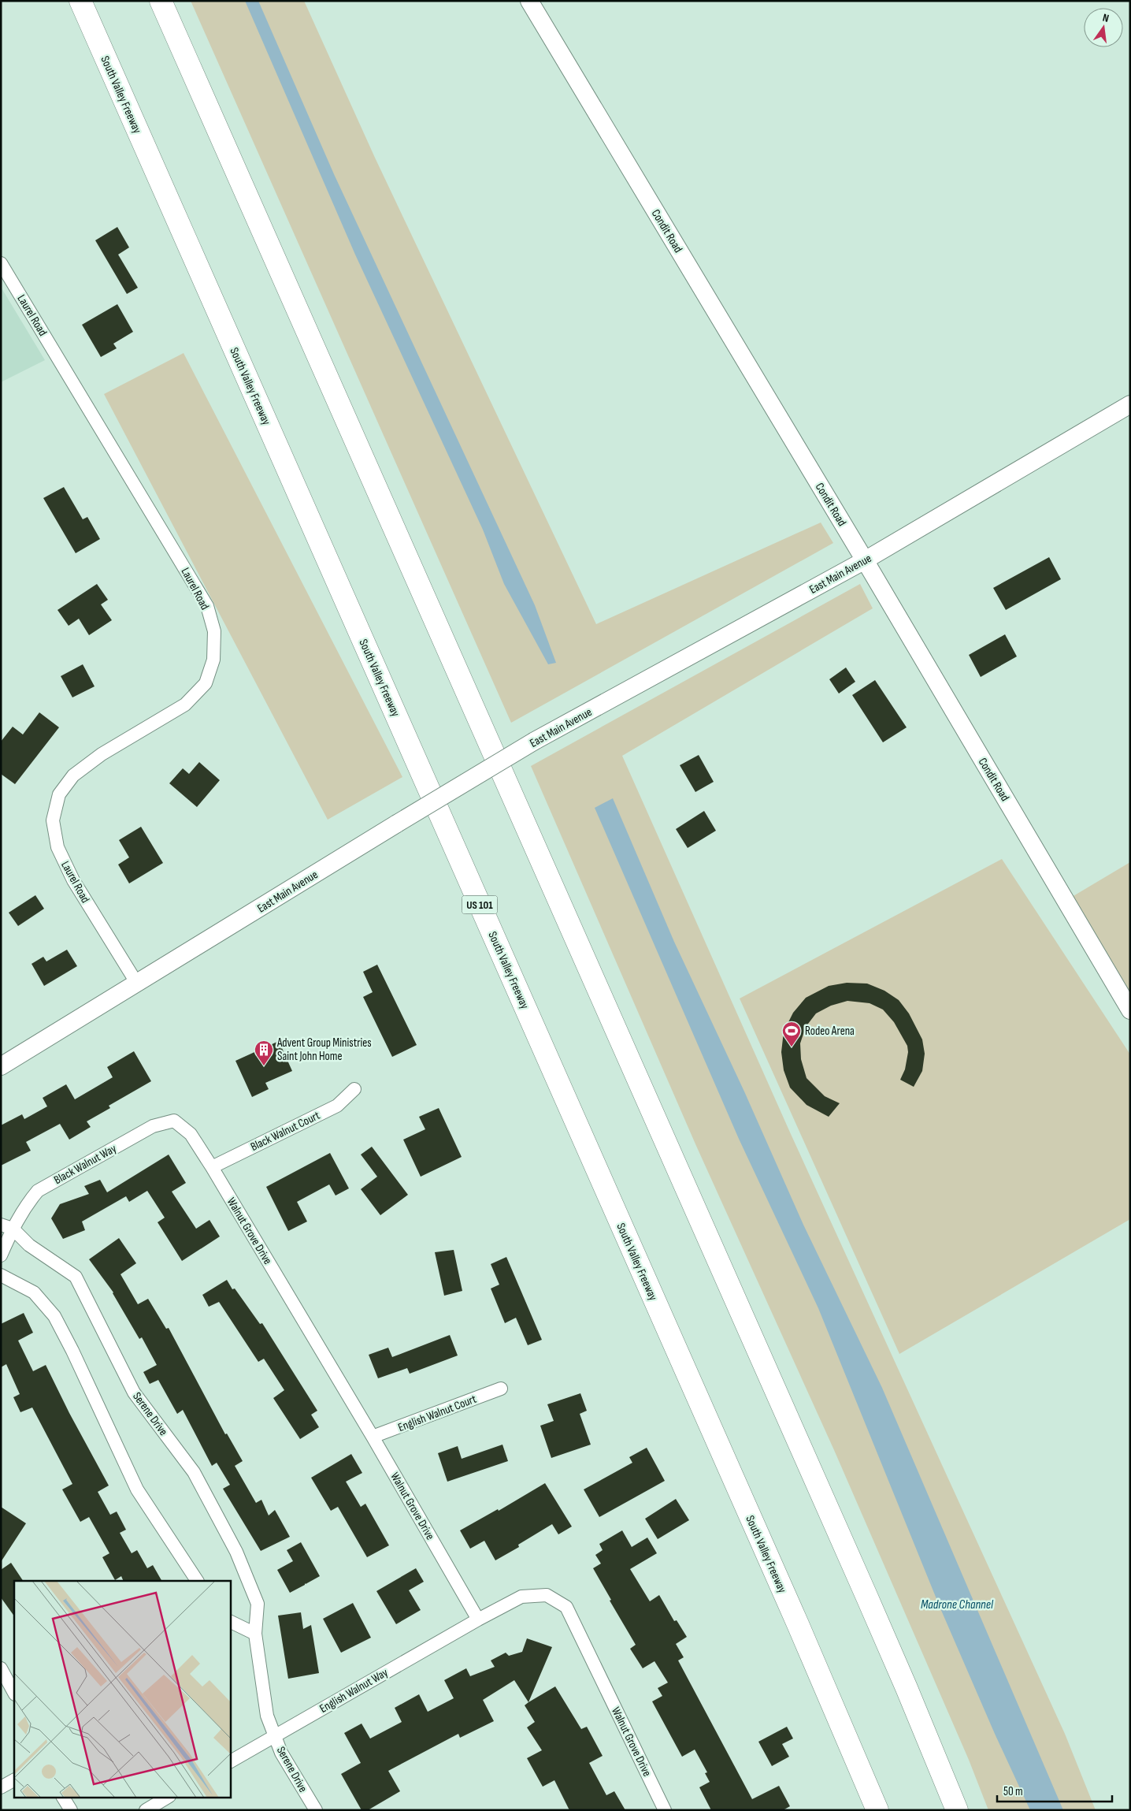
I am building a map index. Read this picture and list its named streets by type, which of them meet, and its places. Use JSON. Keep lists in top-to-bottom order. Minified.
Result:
{"streets":{"highway":["South Valley Freeway","US 101"],"street":["Condit Road","Laurel Road","East Main Avenue","Black Walnut Court","Black Walnut Way","Walnut Grove Drive","English Walnut Court","Serene Drive","English Walnut Way"]},"crossings":[["Condit Road","East Main Avenue"],["Laurel Road","East Main Avenue"],["Black Walnut Court","Walnut Grove Drive"],["Black Walnut Way","Walnut Grove Drive"],["Black Walnut Way","Serene Drive"],["Walnut Grove Drive","English Walnut Court"],["Walnut Grove Drive","English Walnut Way"],["Serene Drive","English Walnut Way"]],"water":["Madrone Channel"],"places":{"sports":["Rodeo Arena"],"building":["Advent Group Ministries Saint John Home"]},"scale_bar":"50 m","north":"top"}
